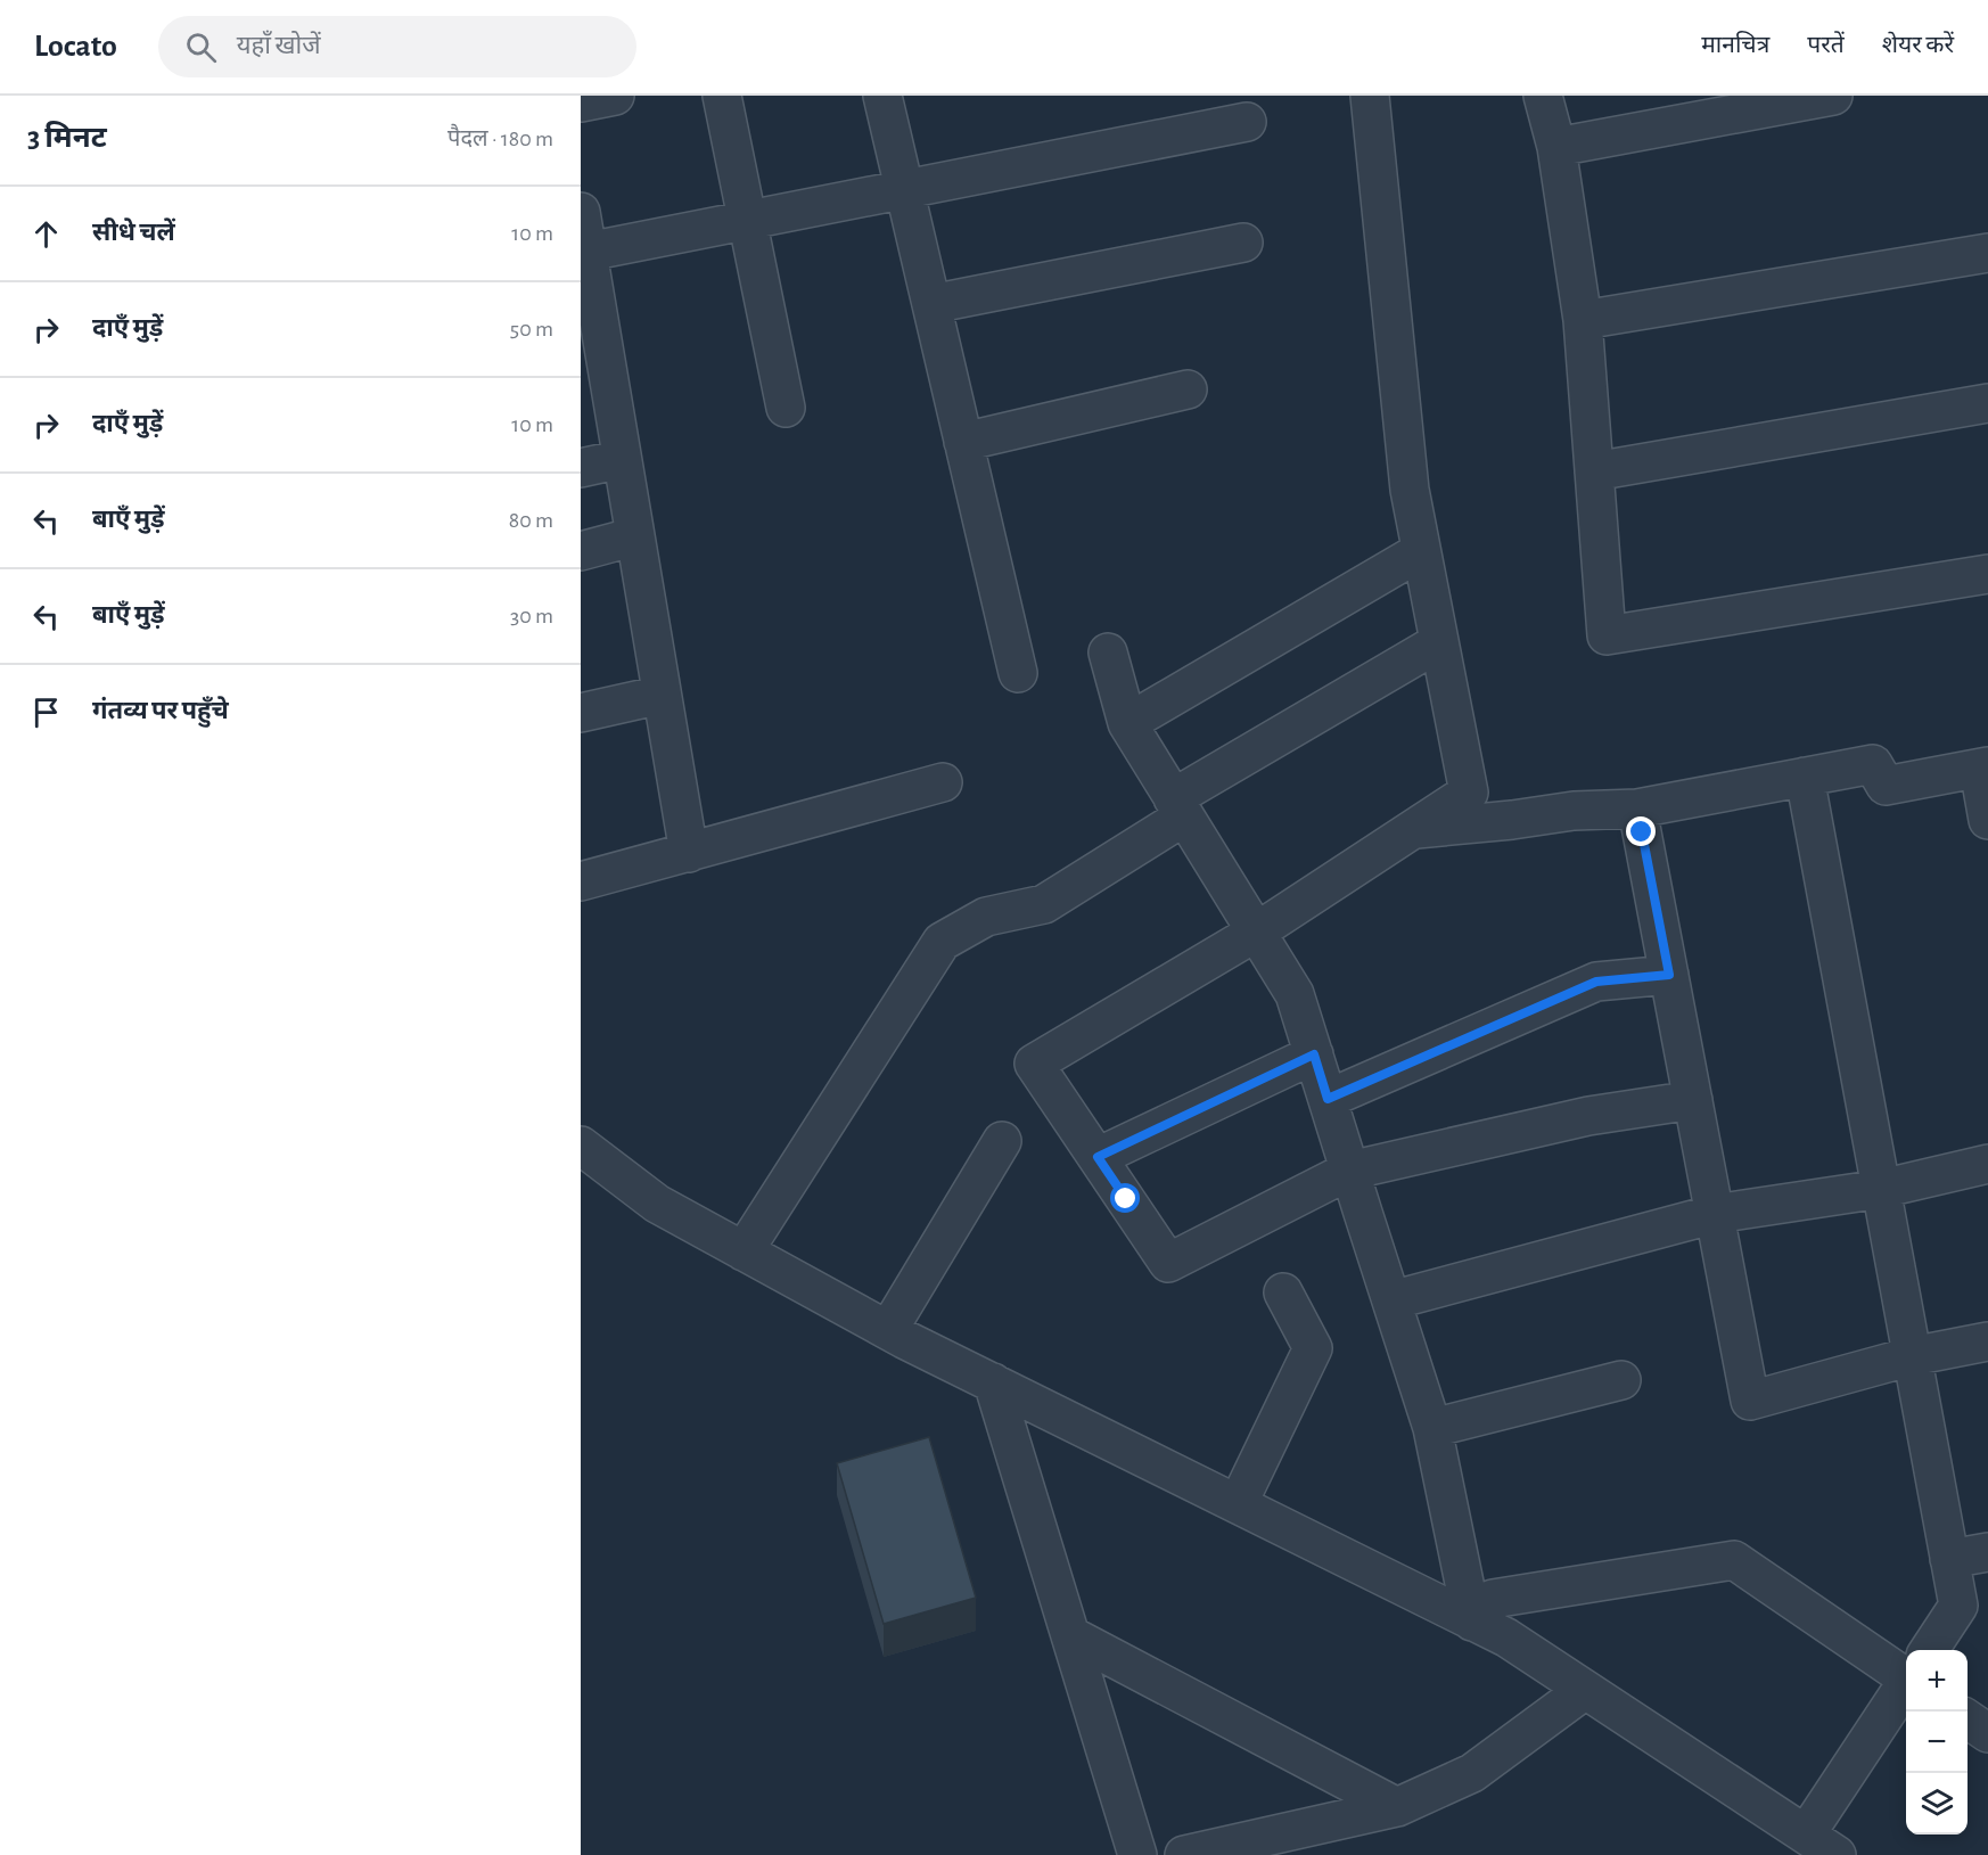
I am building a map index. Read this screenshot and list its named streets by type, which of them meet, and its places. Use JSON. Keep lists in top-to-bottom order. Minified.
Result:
{"page":{"header":"Locato","search":"यहाँ खोजें","nav":["मानचित्र","परतें","शेयर करें"],"heading":["3 मिनट","पैदल · 180 m"],"list":[["सीधे चलें","10 m"],["दाएँ मुड़ें","50 m"],["दाएँ मुड़ें","10 m"],["बाएँ मुड़ें","80 m"],["बाएँ मुड़ें","30 m"],"गंतव्य पर पहुँचे"],"map_buttons":["+","−"]}}
